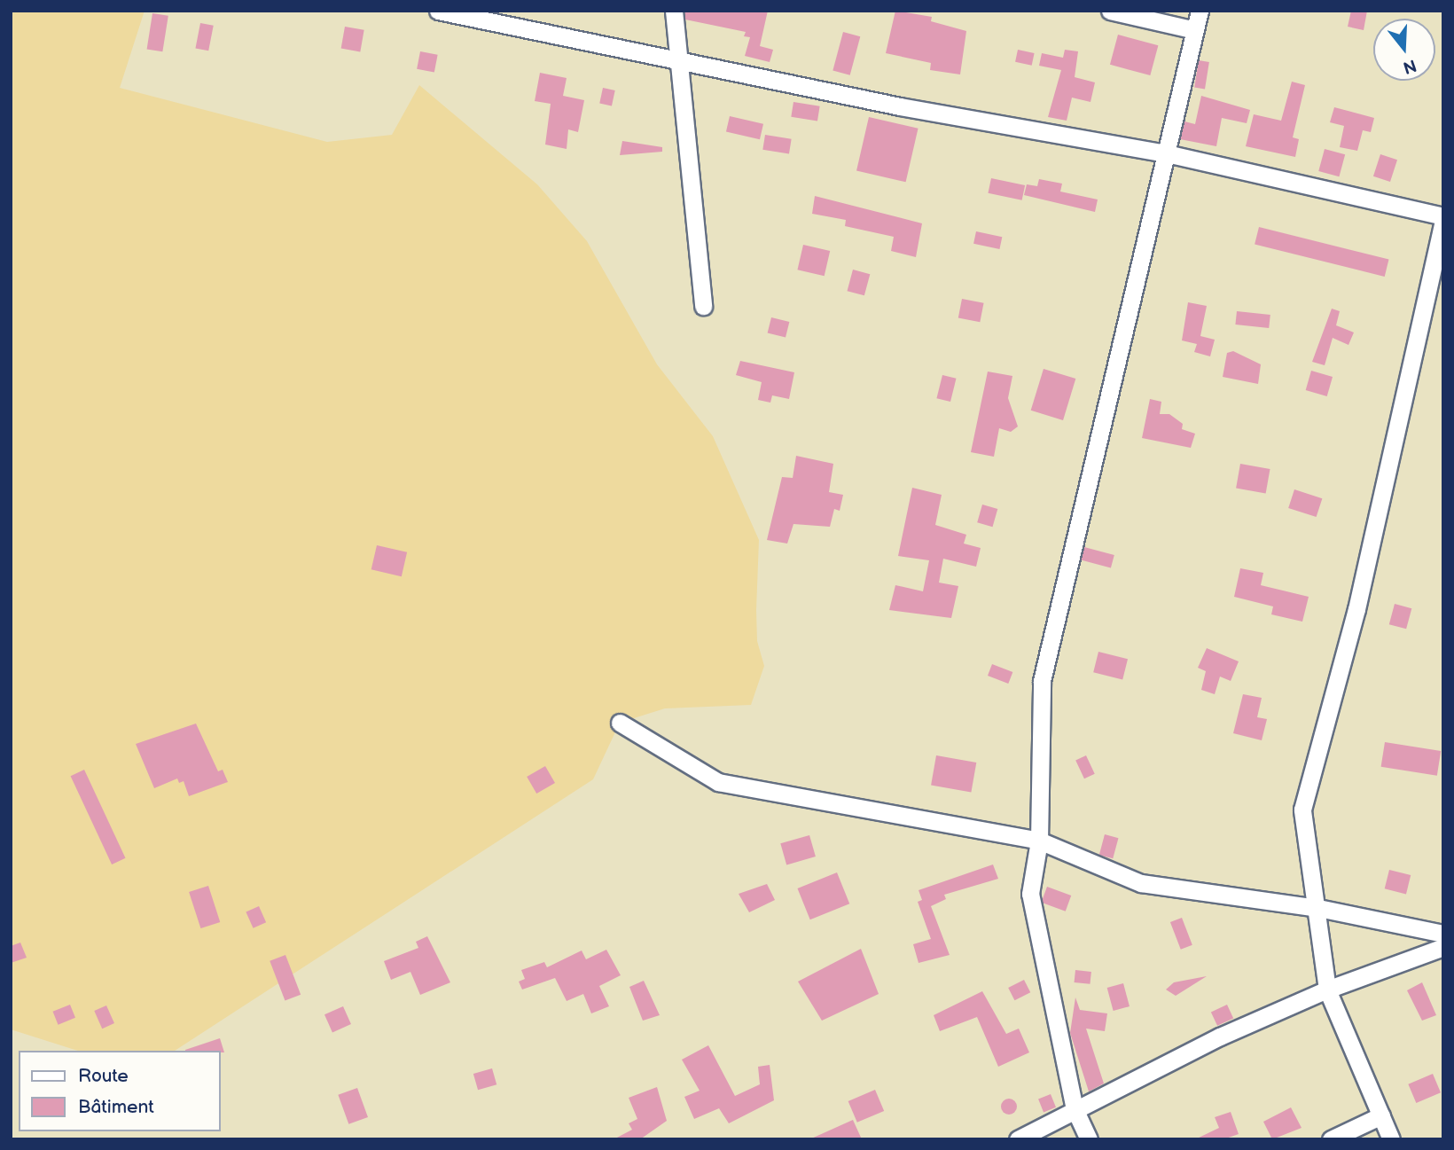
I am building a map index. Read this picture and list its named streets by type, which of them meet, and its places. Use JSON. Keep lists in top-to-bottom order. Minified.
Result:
{"legend":["Route","Bâtiment"],"north":"bottom"}
